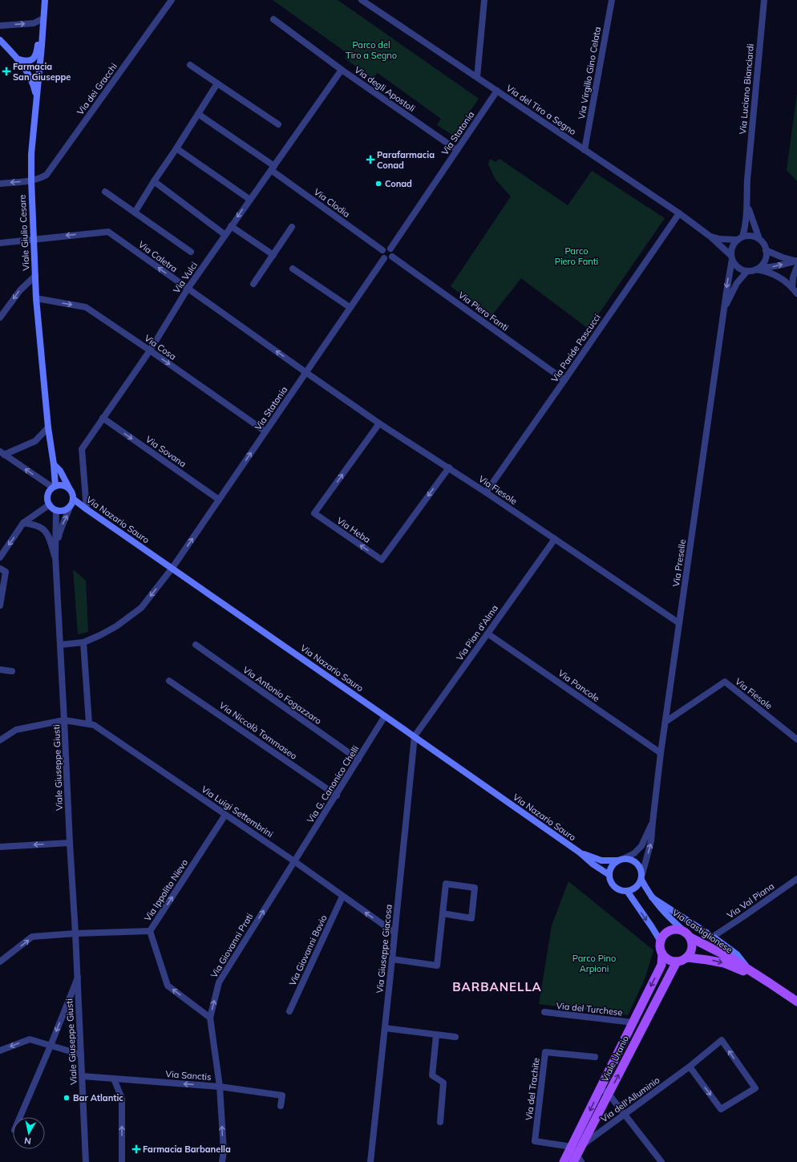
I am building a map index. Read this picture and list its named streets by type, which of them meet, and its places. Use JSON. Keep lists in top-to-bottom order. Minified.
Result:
{"streets":{"main road":["Viale Giulio Cesare","Via Nazario Sauro","Viale Giuseppe Giusti","Via Castiglionese","Viale Uranio"],"street":["Via Virgilio Gino Celata","Via dei Gracchi","Via degli Apostoli","Via Luciano Bianciardi","Via del Tiro a Segno","Via Statonia","Via Clodia","Via Caletra","Via Vulci","Via Piero Fanti","Via Cosa","Via Paride Pascucci","Via Sovana","Via Fiesole","Via Heba","Via Preselle","Via Pian d'Alma","Via Pancole","Via Antonio Fogazzaro","Via Niccolò Tommaseo","Via G. Canonico Chelli","Via Luigi Settembrini","Via Ippolito Nievo","Via Val Piana","Via Giovanni Prati","Via Giuseppe Giacosa","Via Giovanni Bovio","Via del Turchese","Via Sanctis","Via del Trachite","Via dell'Alluminio"]},"crossings":[["Via Virgilio Gino Celata","Via del Tiro a Segno"],["Via dei Gracchi","Viale Giulio Cesare"],["Via degli Apostoli","Via Statonia"],["Via degli Apostoli","Via Vulci"],["Via del Tiro a Segno","Via Statonia"],["Via del Tiro a Segno","Via Paride Pascucci"],["Via del Tiro a Segno","Via Preselle"],["Via Statonia","Via Clodia"],["Via Statonia","Via Caletra"],["Via Statonia","Via Piero Fanti"],["Via Statonia","Via Cosa"],["Via Statonia","Via Sovana"],["Via Statonia","Via Fiesole"],["Via Statonia","Via Nazario Sauro"],["Via Statonia","Viale Giuseppe Giusti"],["Via Clodia","Via Vulci"],["Via Clodia","Via Piero Fanti"],["Viale Giulio Cesare","Via Caletra"],["Viale Giulio Cesare","Via Cosa"],["Viale Giulio Cesare","Via Nazario Sauro"],["Viale Giulio Cesare","Viale Giuseppe Giusti"],["Via Caletra","Via Vulci"],["Via Caletra","Via Fiesole"],["Via Vulci","Via Cosa"],["Via Vulci","Via Sovana"],["Via Vulci","Via Nazario Sauro"],["Via Piero Fanti","Via Paride Pascucci"],["Via Paride Pascucci","Via Fiesole"],["Via Fiesole","Via Heba"],["Via Fiesole","Via Preselle"],["Via Fiesole","Via Pian d'Alma"],["Via Nazario Sauro","Via Pian d'Alma"],["Via Nazario Sauro","Viale Giuseppe Giusti"],["Via Nazario Sauro","Via G. Canonico Chelli"],["Via Nazario Sauro","Via Castiglionese"],["Via Nazario Sauro","Via Giuseppe Giacosa"],["Via Preselle","Via Pancole"],["Via Preselle","Via Castiglionese"],["Via Pian d'Alma","Via Pancole"],["Via Pian d'Alma","Via Giuseppe Giacosa"],["Via Antonio Fogazzaro","Via G. Canonico Chelli"],["Via Niccolò Tommaseo","Via G. Canonico Chelli"],["Viale Giuseppe Giusti","Via Luigi Settembrini"],["Viale Giuseppe Giusti","Via Sanctis"],["Via G. Canonico Chelli","Via Luigi Settembrini"],["Via G. Canonico Chelli","Via Giovanni Prati"],["Via Luigi Settembrini","Via Ippolito Nievo"],["Via Luigi Settembrini","Via Giovanni Prati"],["Via Luigi Settembrini","Via Giuseppe Giacosa"],["Via Luigi Settembrini","Via Giovanni Bovio"],["Via Ippolito Nievo","Via Giovanni Prati"],["Via Val Piana","Via Castiglionese"],["Via Castiglionese","Viale Uranio"],["Via Giovanni Prati","Via Sanctis"],["Via del Turchese","Viale Uranio"],["Viale Uranio","Via del Trachite"],["Viale Uranio","Via dell'Alluminio"]],"one_way":["Via Cosa","Via Sovana","Via Ippolito Nievo","Via Giovanni Prati","Via Sanctis"],"districts":["BARBANELLA"],"parks":["Parco del Tiro a Segno","Parco Piero Fanti","Parco Pino Arpioni"],"places":{"health":["Farmacia San Giuseppe","Parafarmacia Conad","Farmacia Barbanella"],"other":["Conad","Bar Atlantic"]},"north":"bottom"}
